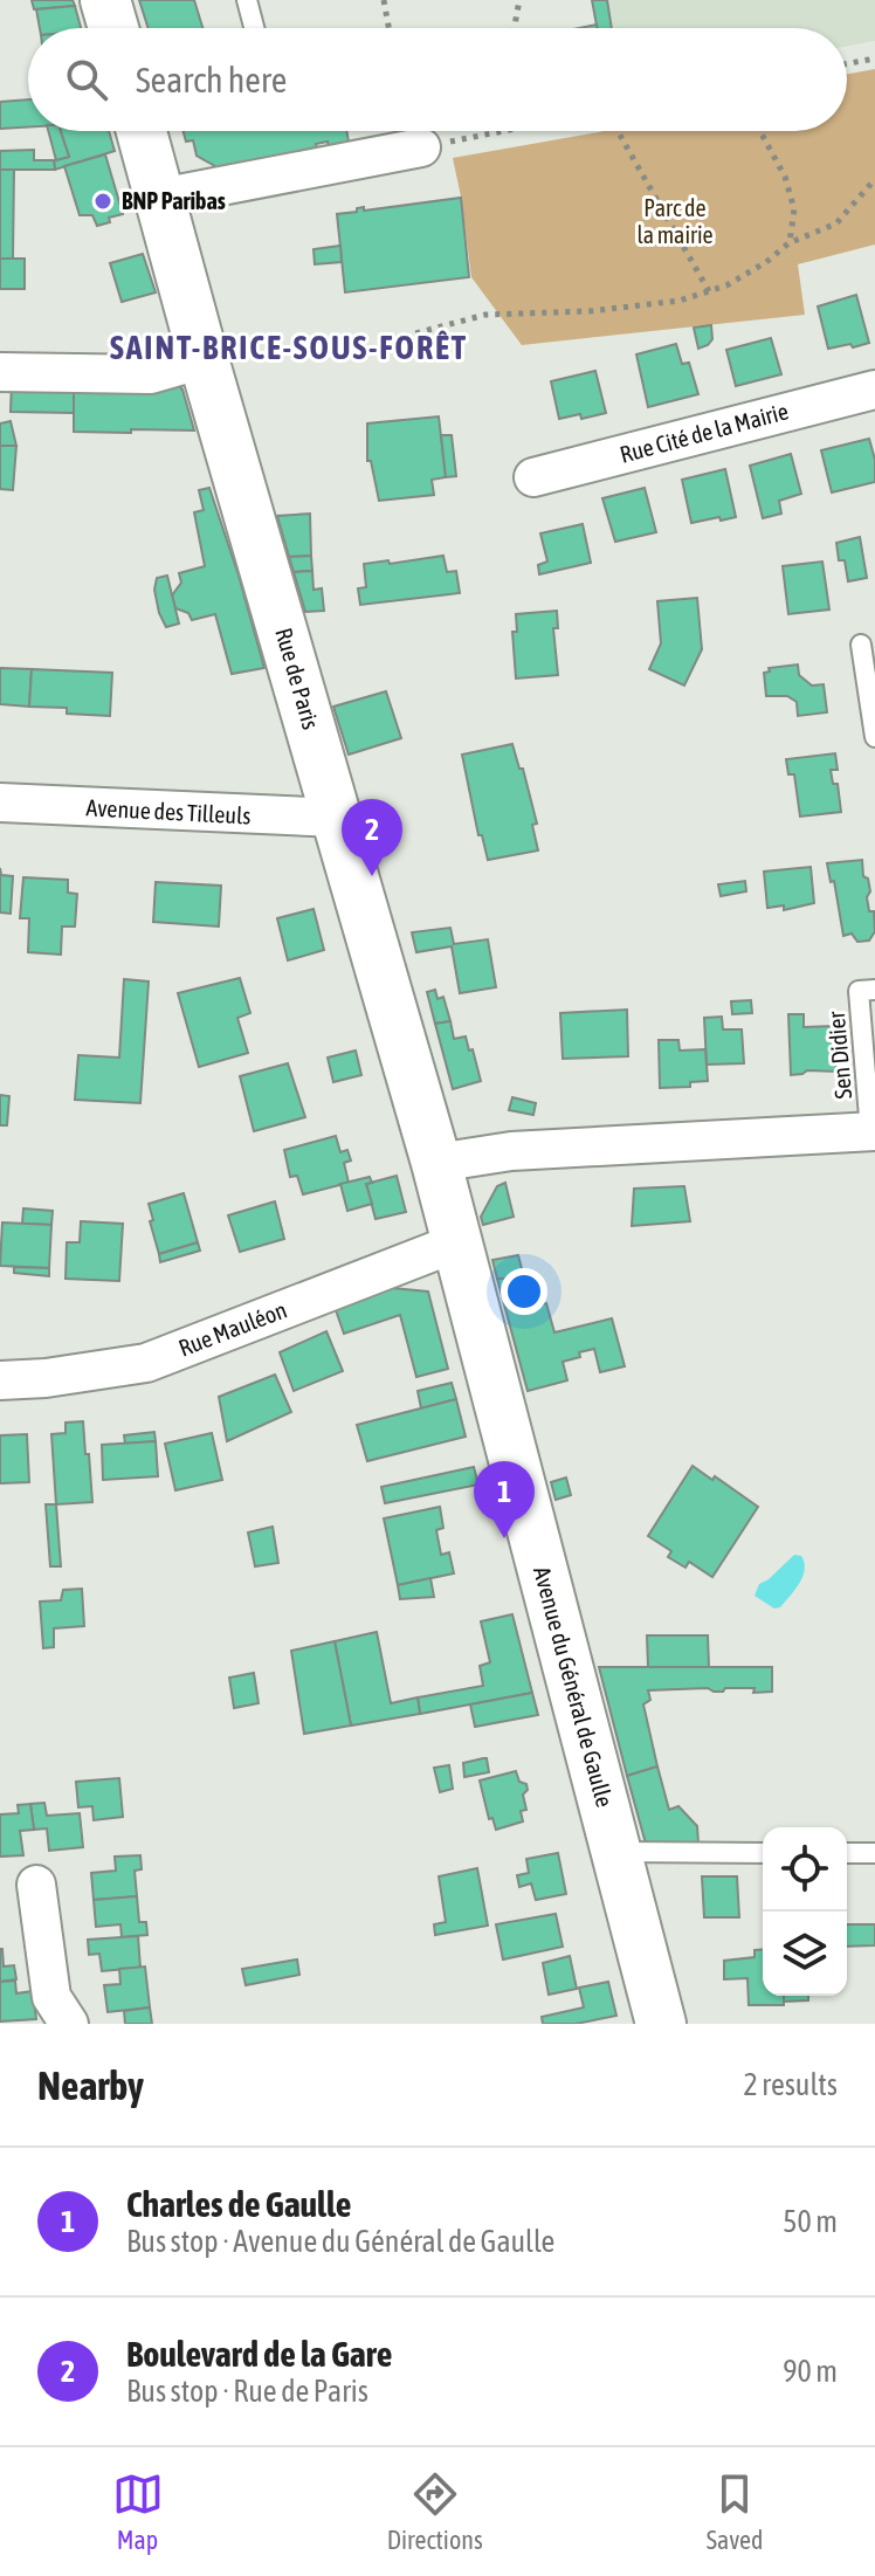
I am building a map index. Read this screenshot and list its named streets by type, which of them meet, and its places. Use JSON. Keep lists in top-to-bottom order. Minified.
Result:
{"streets":{"street":["Rue Cité de la Mairie","Rue de Paris","Avenue des Tilleuls","Rue Mauléon","Avenue du Général de Gaulle"],"lane":["Sen Didier"]},"crossings":[["Rue de Paris","Avenue des Tilleuls"],["Rue de Paris","Rue Mauléon"],["Rue de Paris","Avenue du Général de Gaulle"],["Rue Mauléon","Avenue du Général de Gaulle"]],"districts":["SAINT-BRICE-SOUS-FORÊT"],"parks":["Parc de la mairie"],"places":["BNP Paribas"],"page":{"search":"Search here","pins":["2","1"],"heading":["Nearby","2 results"],"list":[{"mark":"1","name":"Charles de Gaulle","note":"Bus stop · Avenue du Général de Gaulle","value":"50 m"},{"mark":"2","name":"Boulevard de la Gare","note":"Bus stop · Rue de Paris","value":"90 m"}],"nav":["Map","Directions","Saved"]}}
